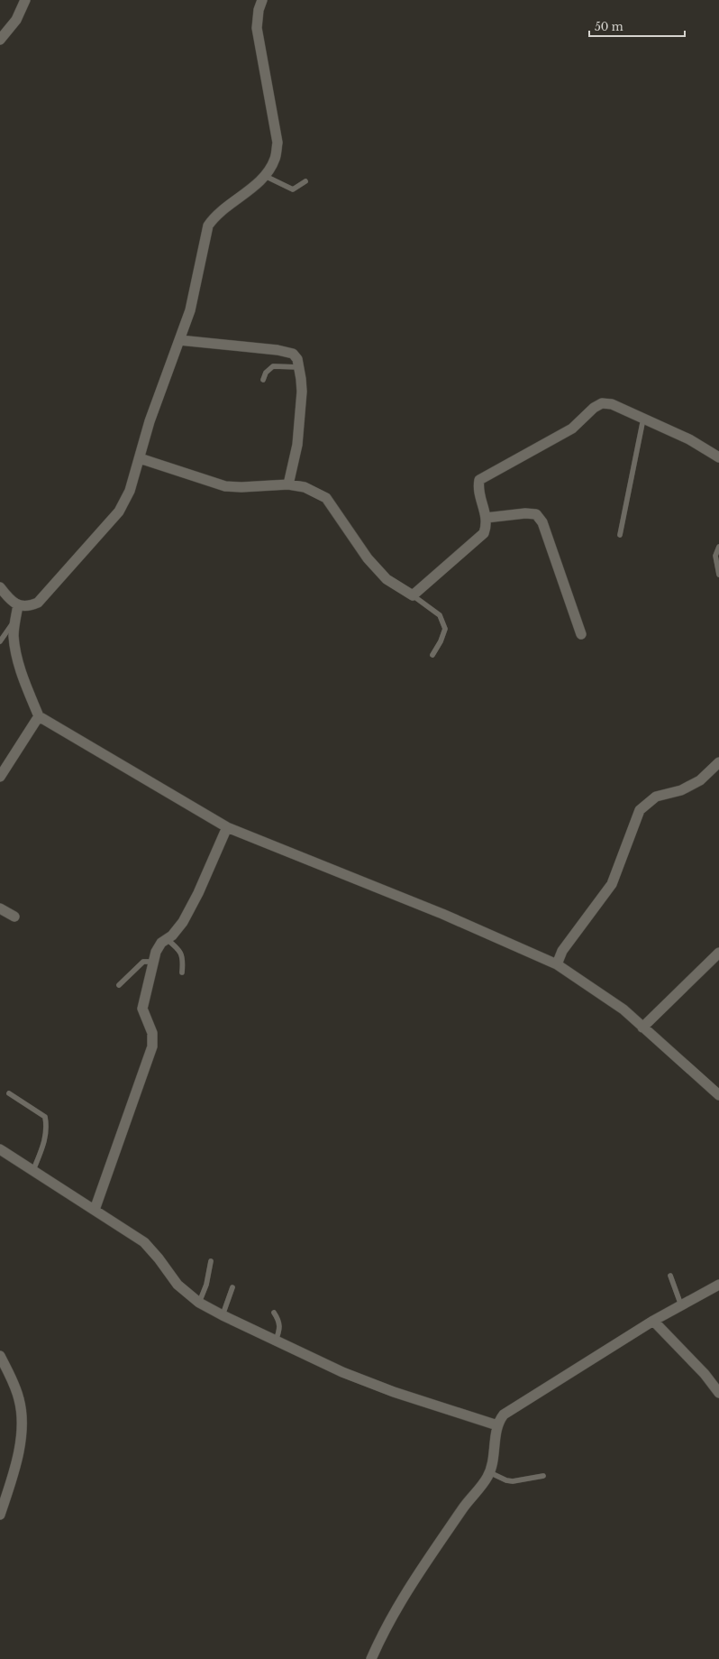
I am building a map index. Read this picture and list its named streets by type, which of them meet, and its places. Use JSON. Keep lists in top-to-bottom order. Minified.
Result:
{"scale_bar":"50 m"}
